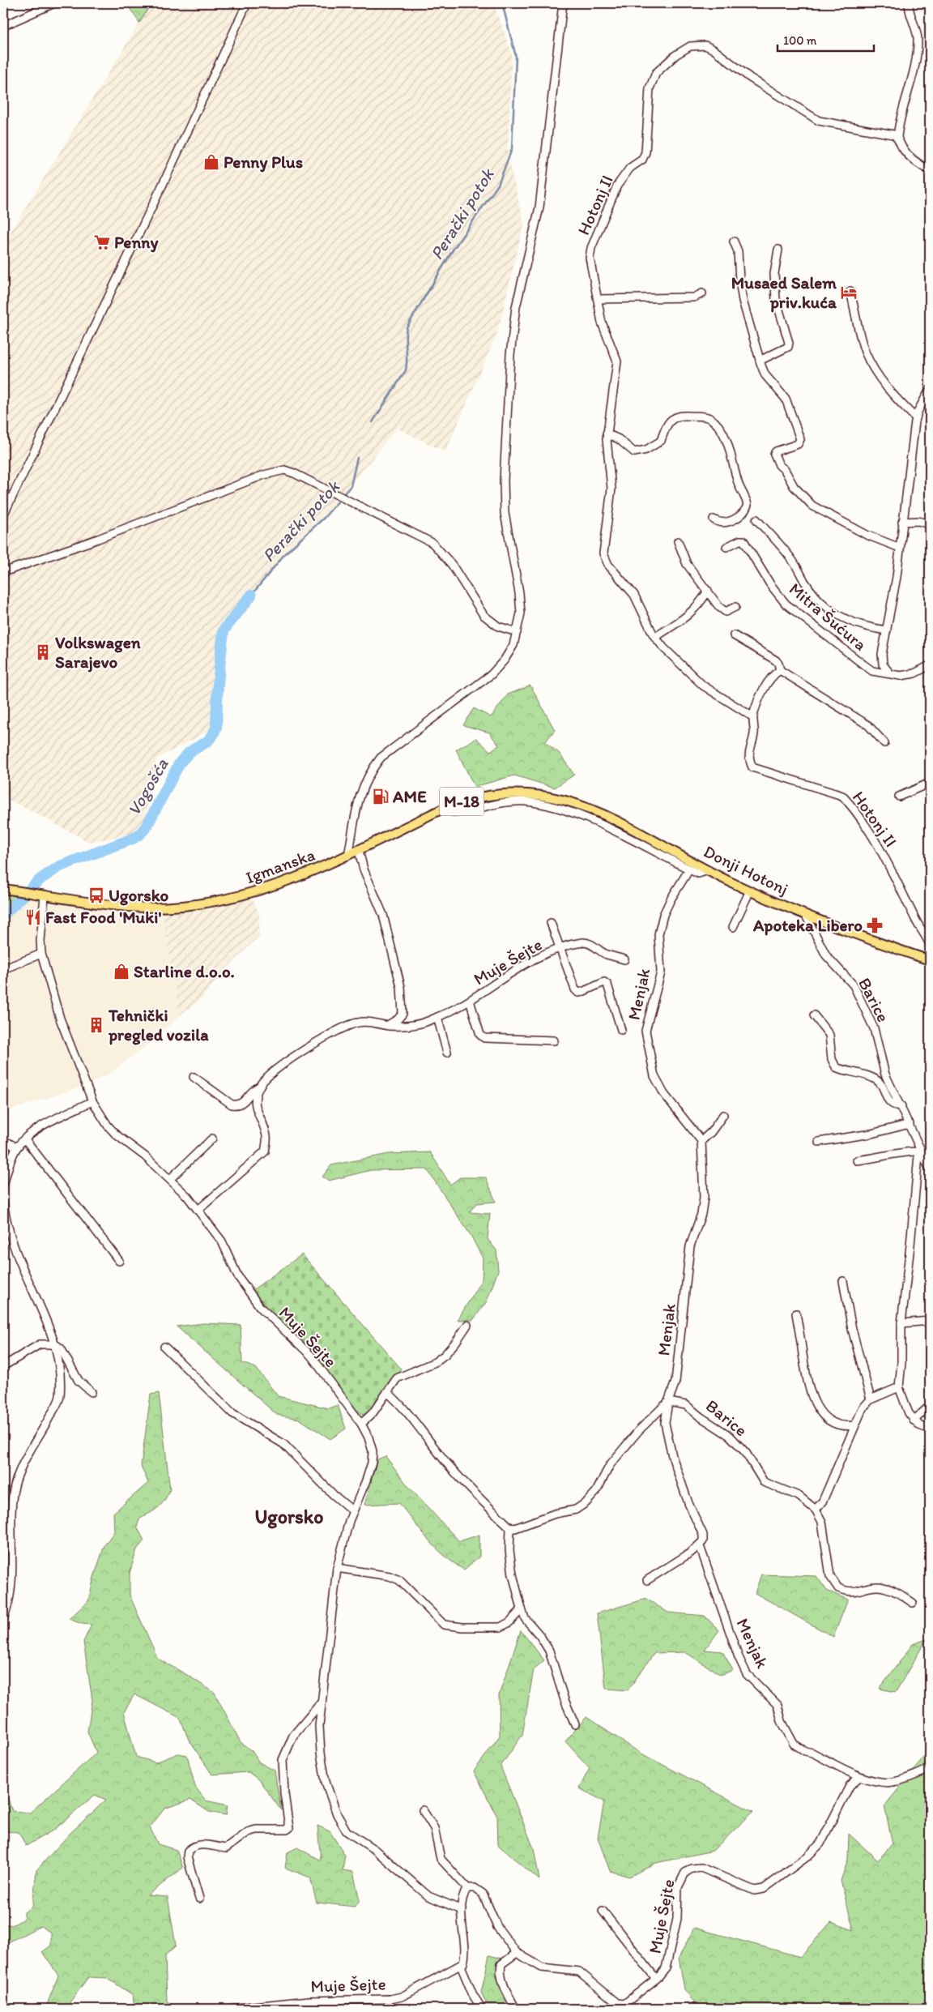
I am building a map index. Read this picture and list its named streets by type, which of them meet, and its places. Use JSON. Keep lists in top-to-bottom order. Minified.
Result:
{"streets":{"main road":["M-18","Igmanska","Donji Hotonj"],"street":["Hotonj II","Mitra Šućura","Muje Šejte","Menjak","Barice"]},"crossings":[["Igmanska","Donji Hotonj"],["Igmanska","Muje Šejte"],["Donji Hotonj","Barice"],["Muje Šejte","Menjak"],["Menjak","Barice"]],"districts":["Ugorsko"],"water":["Perački potok","Vogošća"],"places":{"shop":["Penny Plus","Starline d.o.o."],"supermarket":["Penny"],"hotel":["Musaed Salem priv.kuća"],"building":["Volkswagen Sarajevo","Tehnički pregled vozila"],"fuel station":["AME"],"bus stop":["Ugorsko"],"restaurant":["Fast Food 'Muki'"],"pharmacy":["Apoteka Libero"]},"scale_bar":"100 m"}
